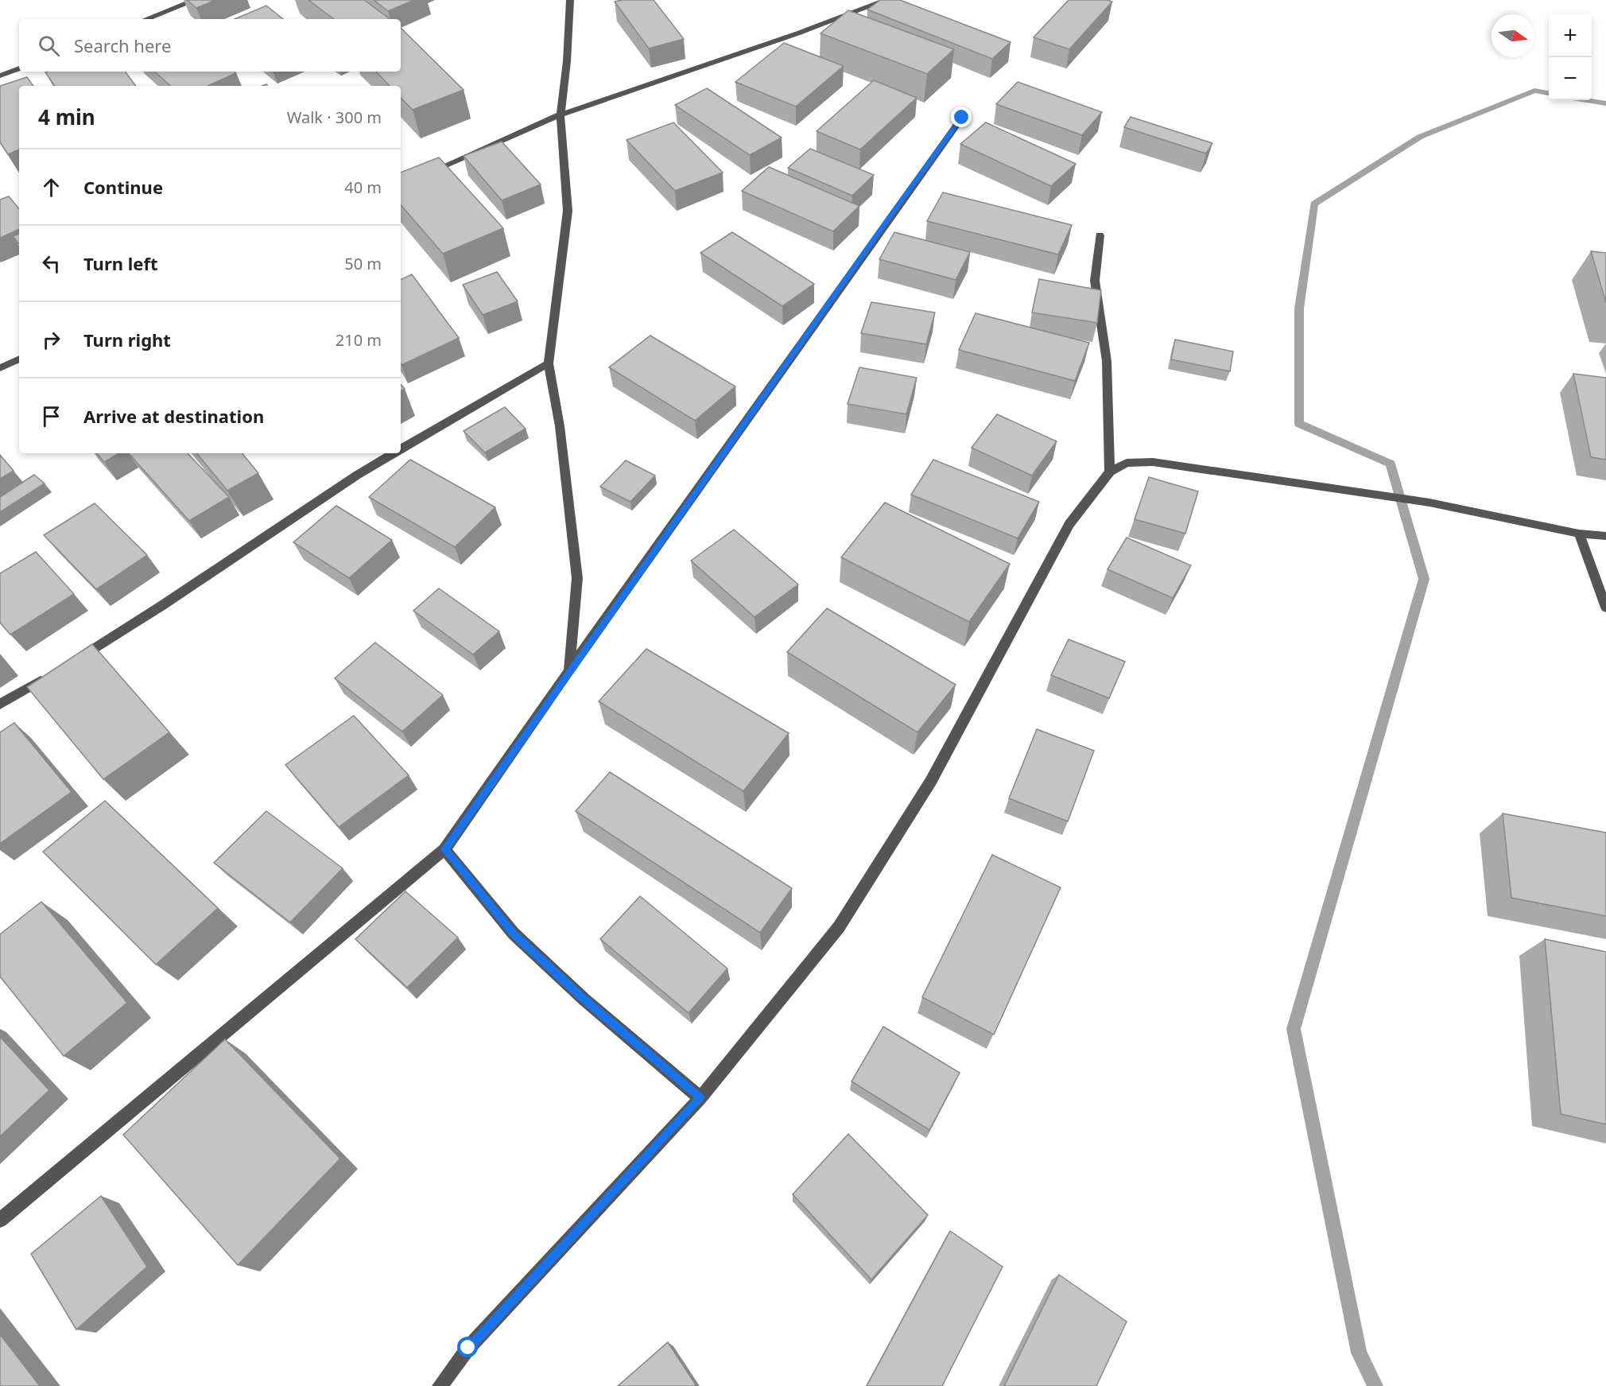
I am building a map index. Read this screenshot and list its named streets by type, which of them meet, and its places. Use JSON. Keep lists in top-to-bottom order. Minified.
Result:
{"north":"right","page":{"map_buttons":["+","−"],"search":"Search here","heading":["4 min","Walk · 300 m"],"list":[["Continue","40 m"],["Turn left","50 m"],["Turn right","210 m"],"Arrive at destination"]}}
